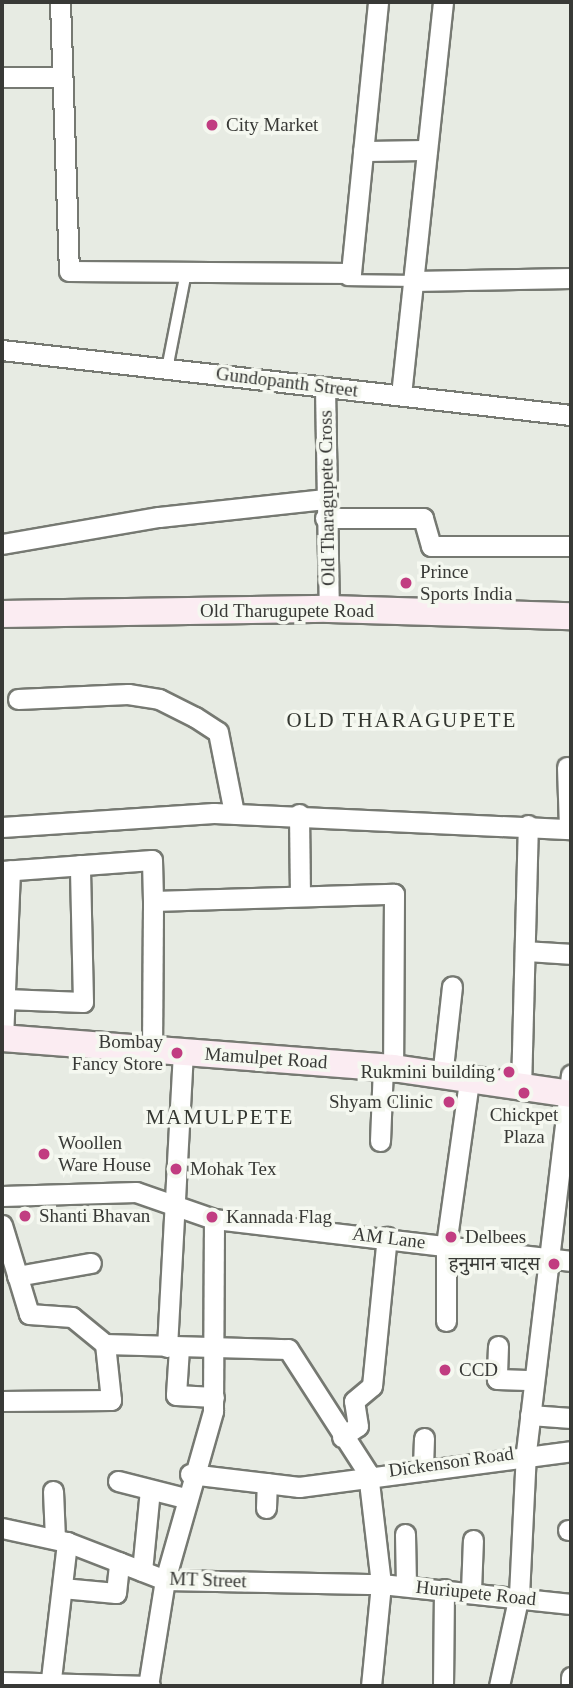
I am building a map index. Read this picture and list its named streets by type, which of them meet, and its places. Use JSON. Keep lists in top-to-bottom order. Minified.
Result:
{"streets":{"street":["Gundopanth Street","Old Tharagupete Cross","Old Tharugupete Road","Mamulpet Road","AM Lane","Dickenson Road","MT Street","Huriupete Road"]},"crossings":[["Gundopanth Street","Old Tharagupete Cross"],["Old Tharagupete Cross","Old Tharugupete Road"],["MT Street","Huriupete Road"]],"districts":["OLD THARAGUPETE","MAMULPETE"],"places":["City Market","Prince Sports India","Bombay Fancy Store","Rukmini building","Chickpet Plaza","Shyam Clinic","Woollen Ware House","Mohak Tex","Shanti Bhavan","Kannada Flag","Delbees","हनुमान चाट्स","CCD"]}
